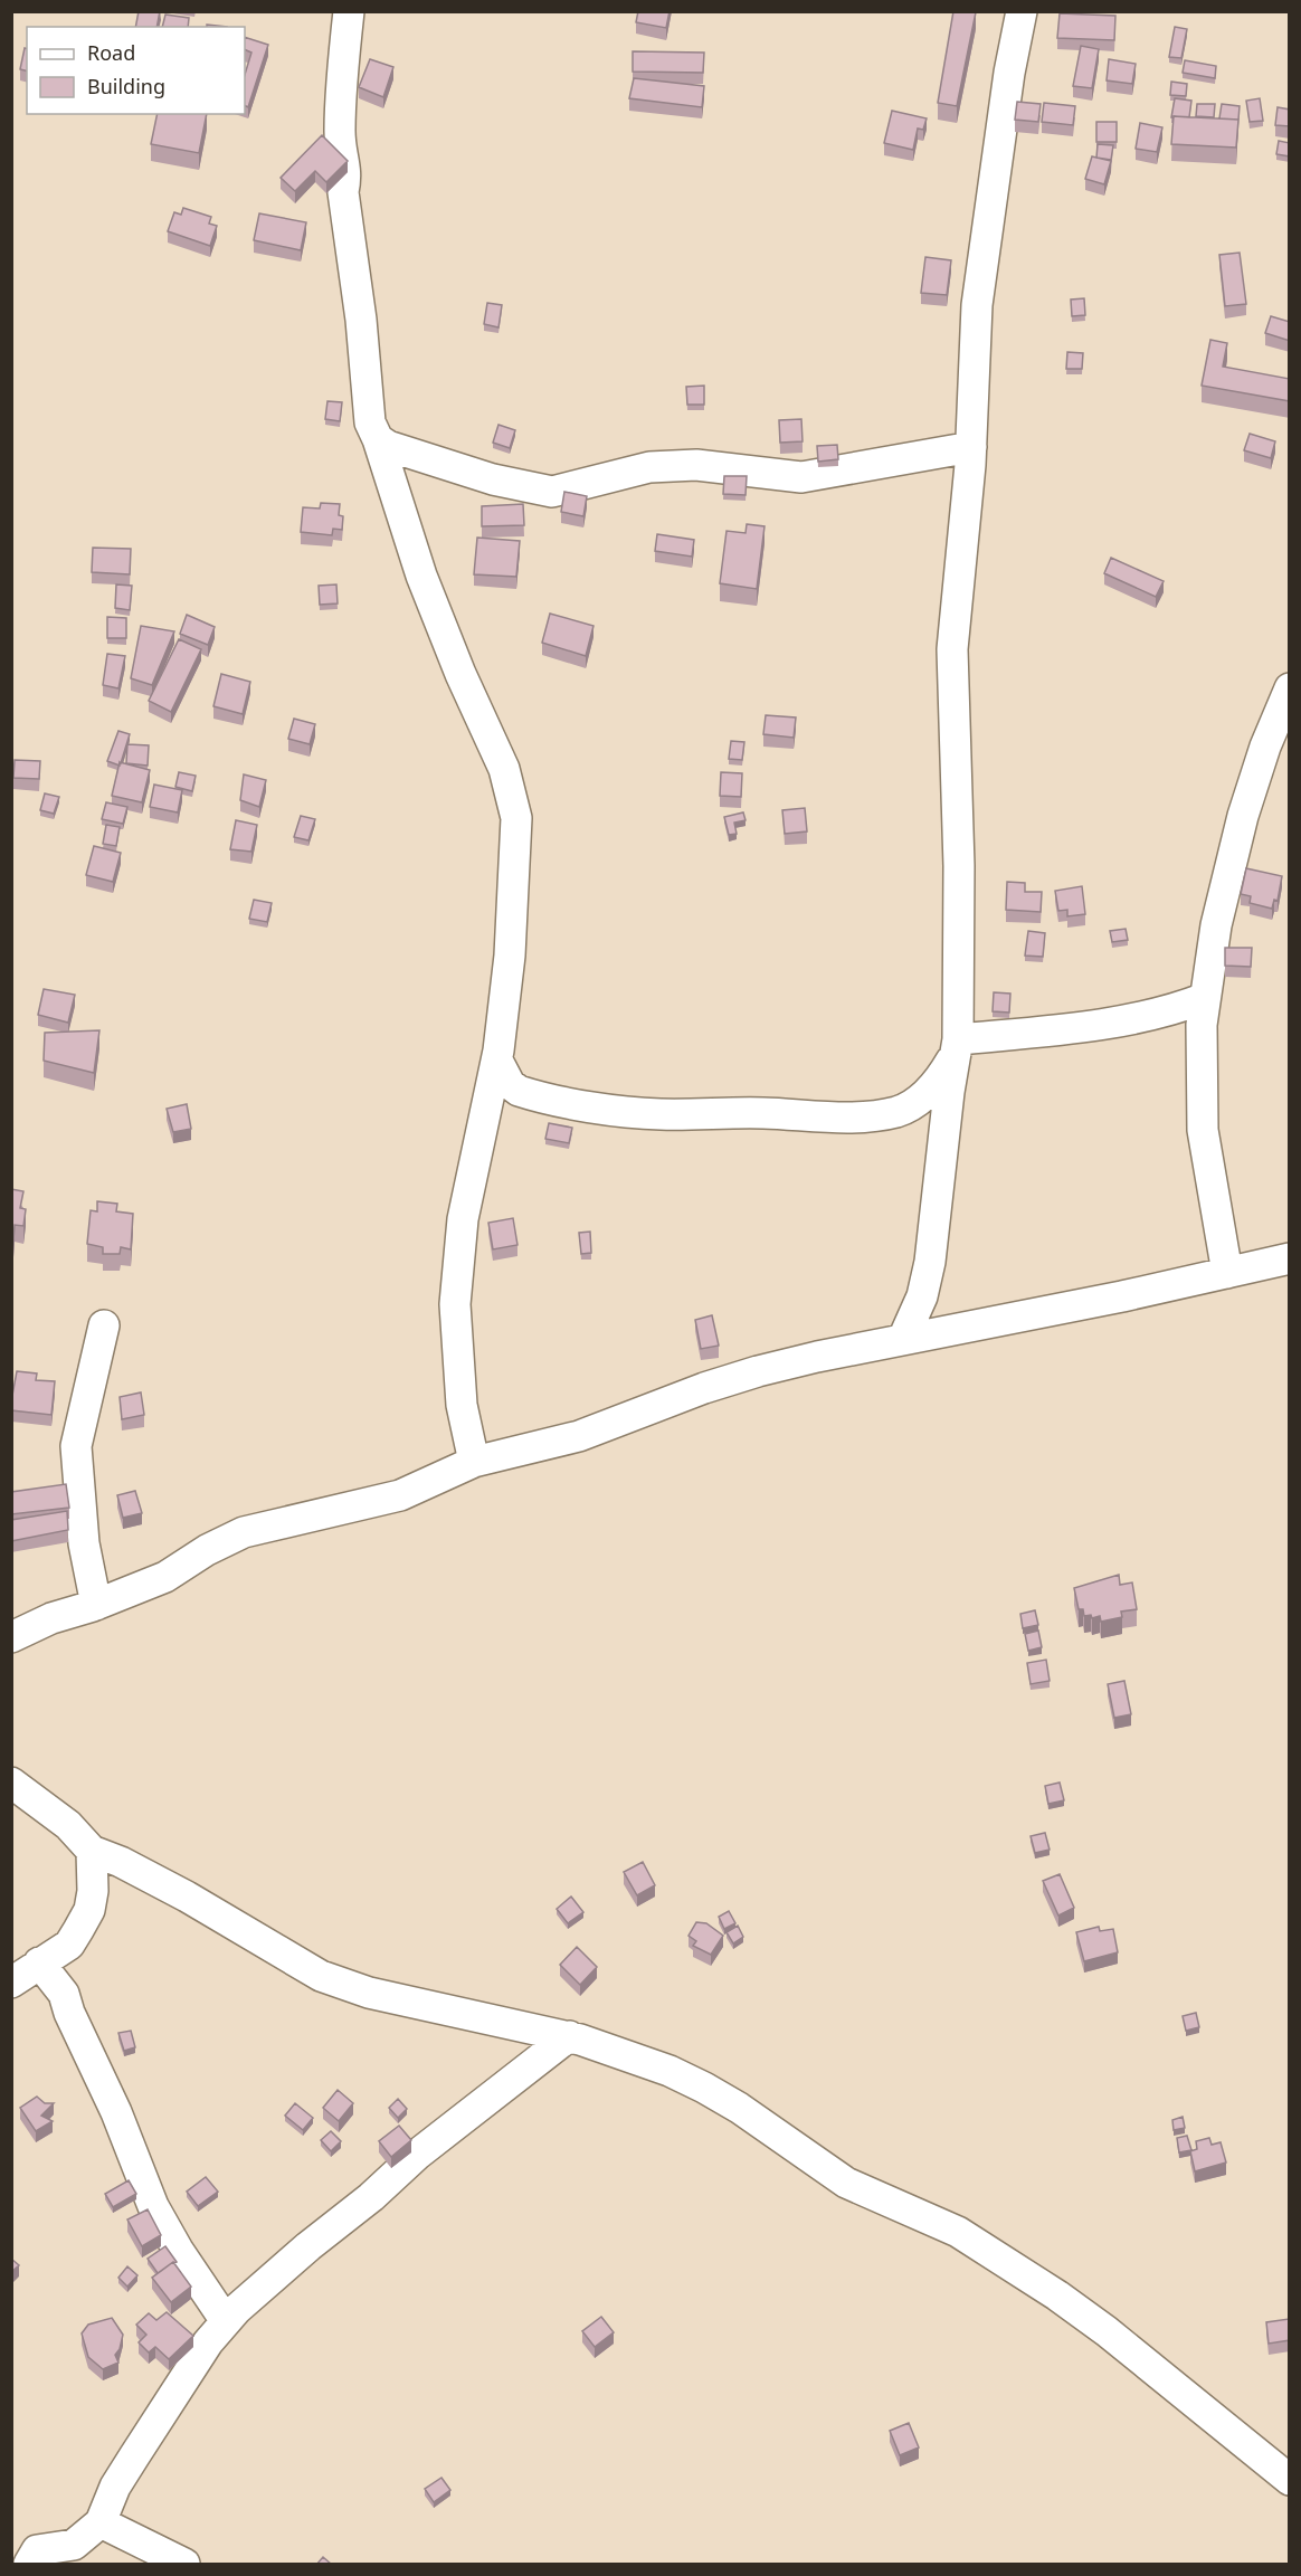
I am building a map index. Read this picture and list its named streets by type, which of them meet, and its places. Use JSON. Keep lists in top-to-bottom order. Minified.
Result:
{"legend":["Road","Building"]}
